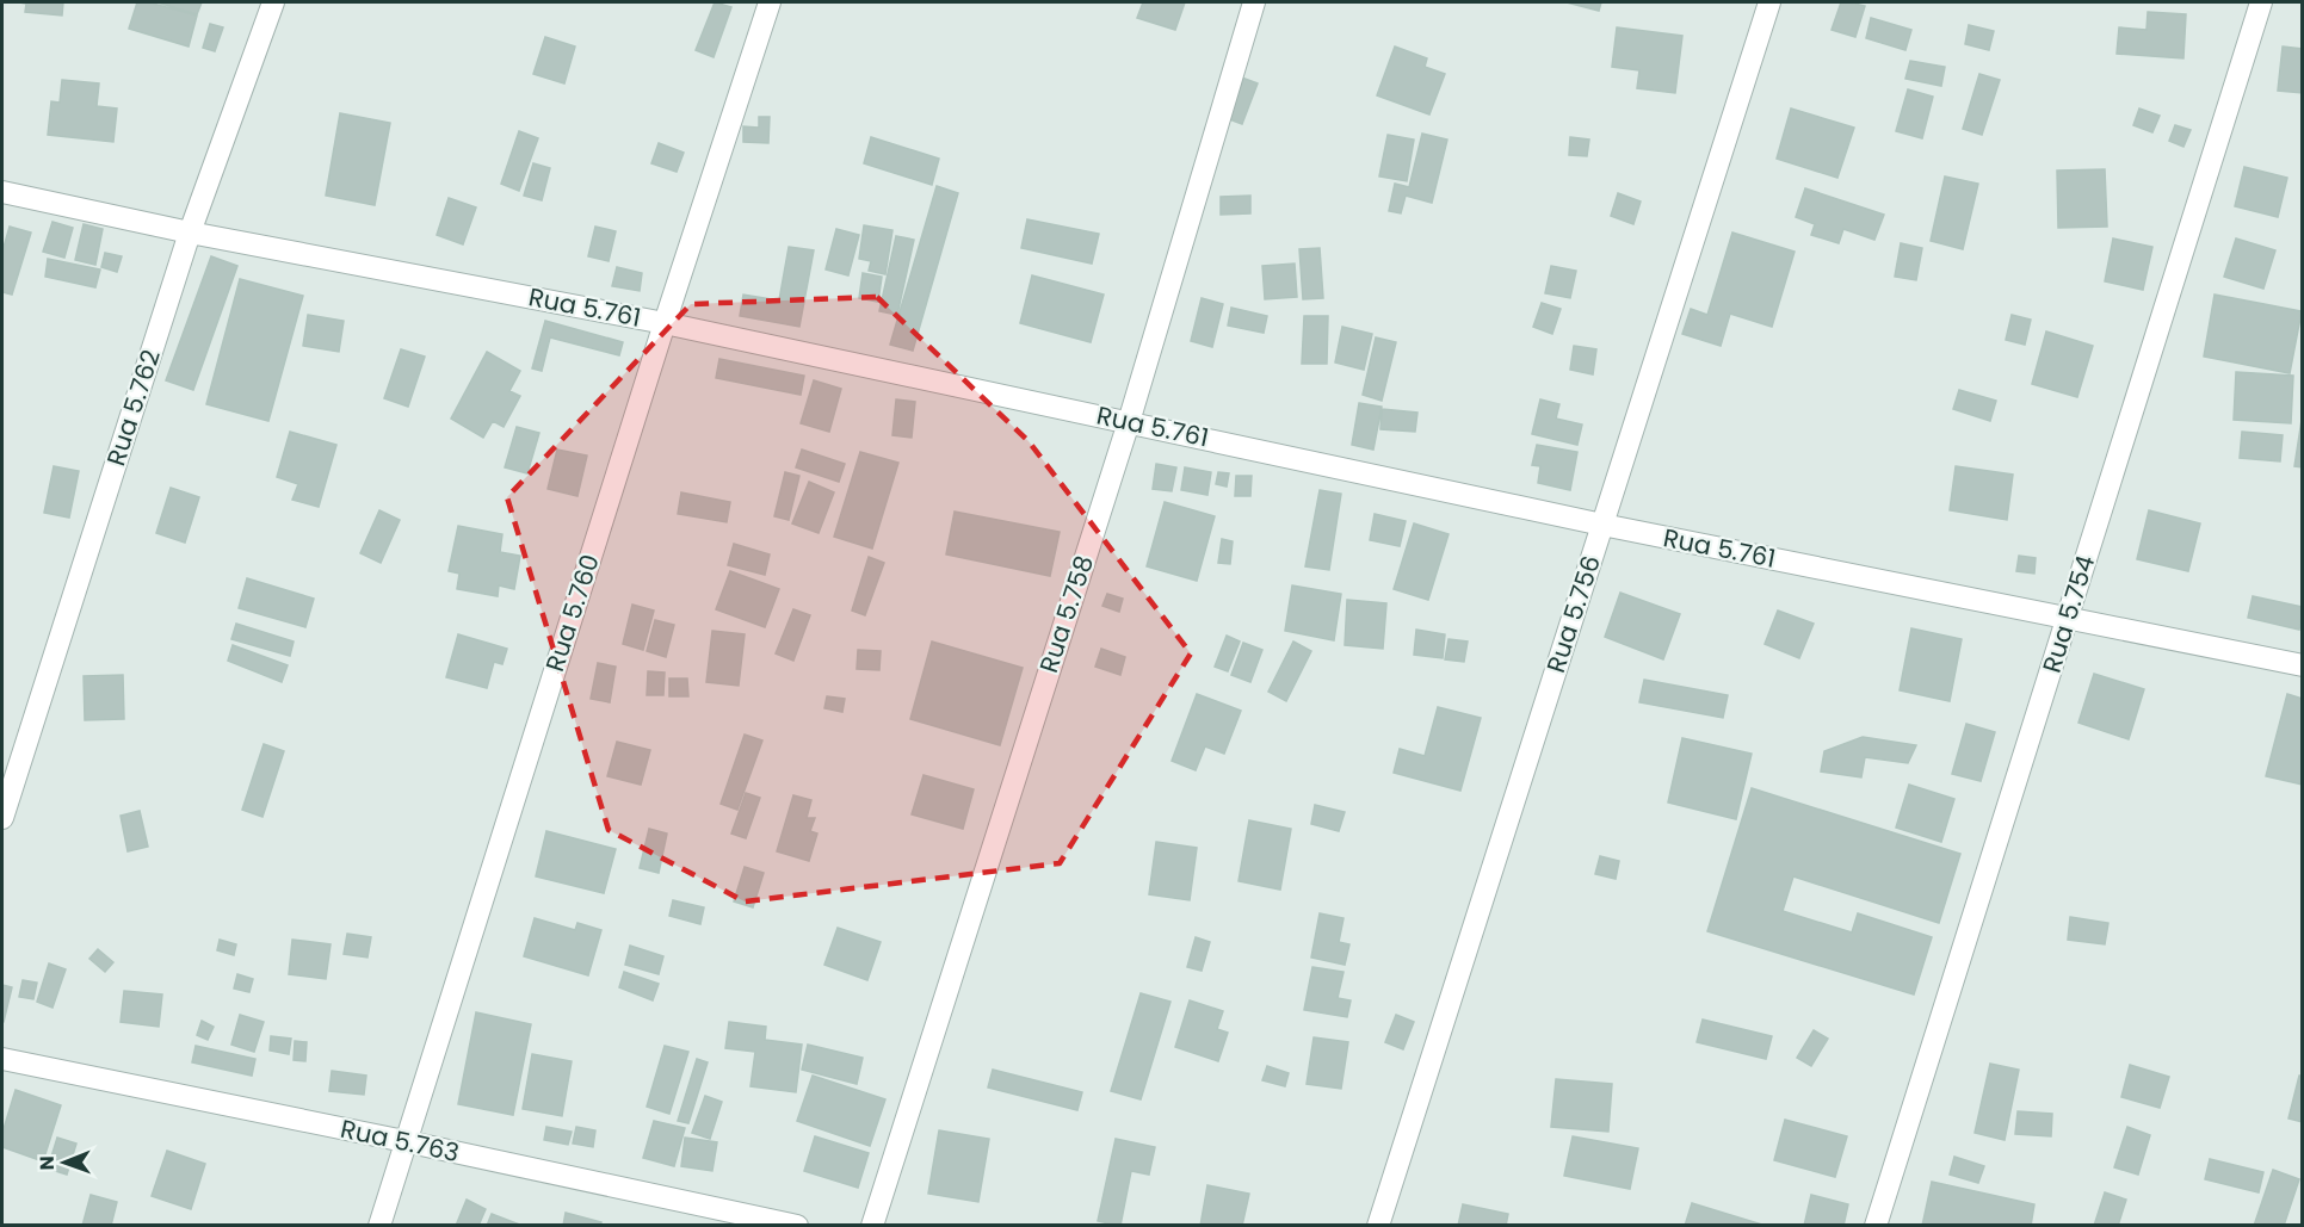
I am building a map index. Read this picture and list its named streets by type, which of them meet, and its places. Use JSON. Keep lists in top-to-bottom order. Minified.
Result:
{"streets":{"street":["Rua 5.761","Rua 5.762","Rua 5.760","Rua 5.758","Rua 5.756","Rua 5.754","Rua 5.763"]},"crossings":[["Rua 5.761","Rua 5.762"],["Rua 5.761","Rua 5.760"],["Rua 5.761","Rua 5.758"],["Rua 5.761","Rua 5.756"],["Rua 5.761","Rua 5.754"],["Rua 5.760","Rua 5.763"]],"north":"left"}
